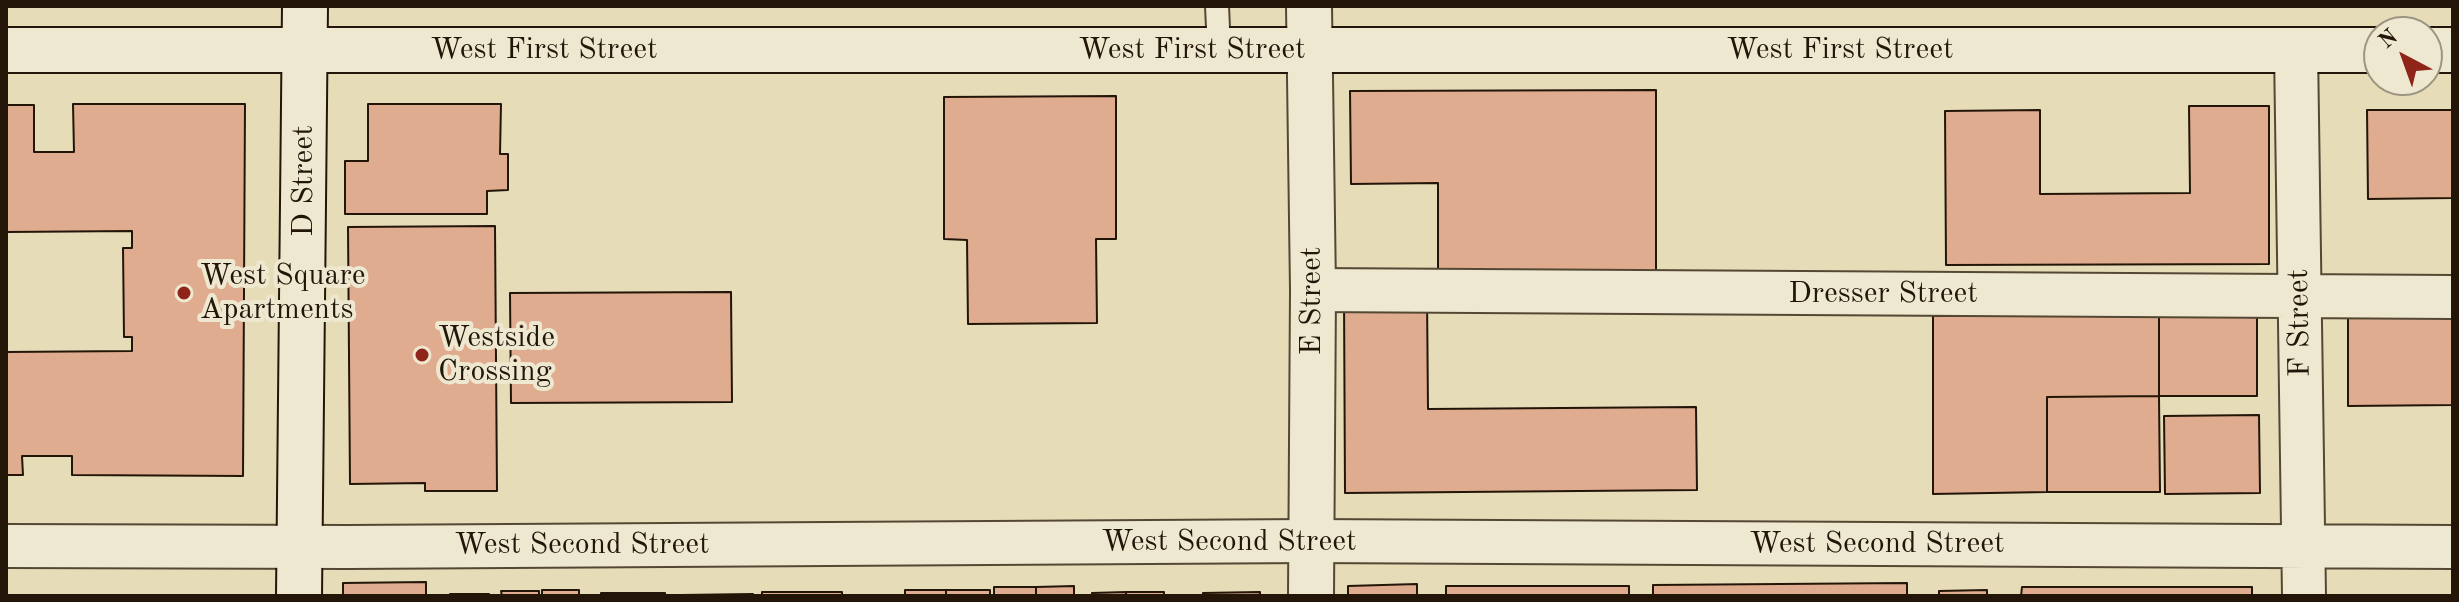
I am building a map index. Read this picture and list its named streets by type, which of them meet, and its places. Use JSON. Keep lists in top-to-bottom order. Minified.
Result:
{"streets":{"main road":["West First Street","D Street","E Street"],"street":["Dresser Street","F Street","West Second Street"]},"crossings":[["West First Street","D Street"],["West First Street","E Street"],["West First Street","F Street"],["D Street","West Second Street"],["Dresser Street","E Street"],["Dresser Street","F Street"],["E Street","West Second Street"],["F Street","West Second Street"]],"places":["West Square Apartments","Westside Crossing"],"north":"top left"}
